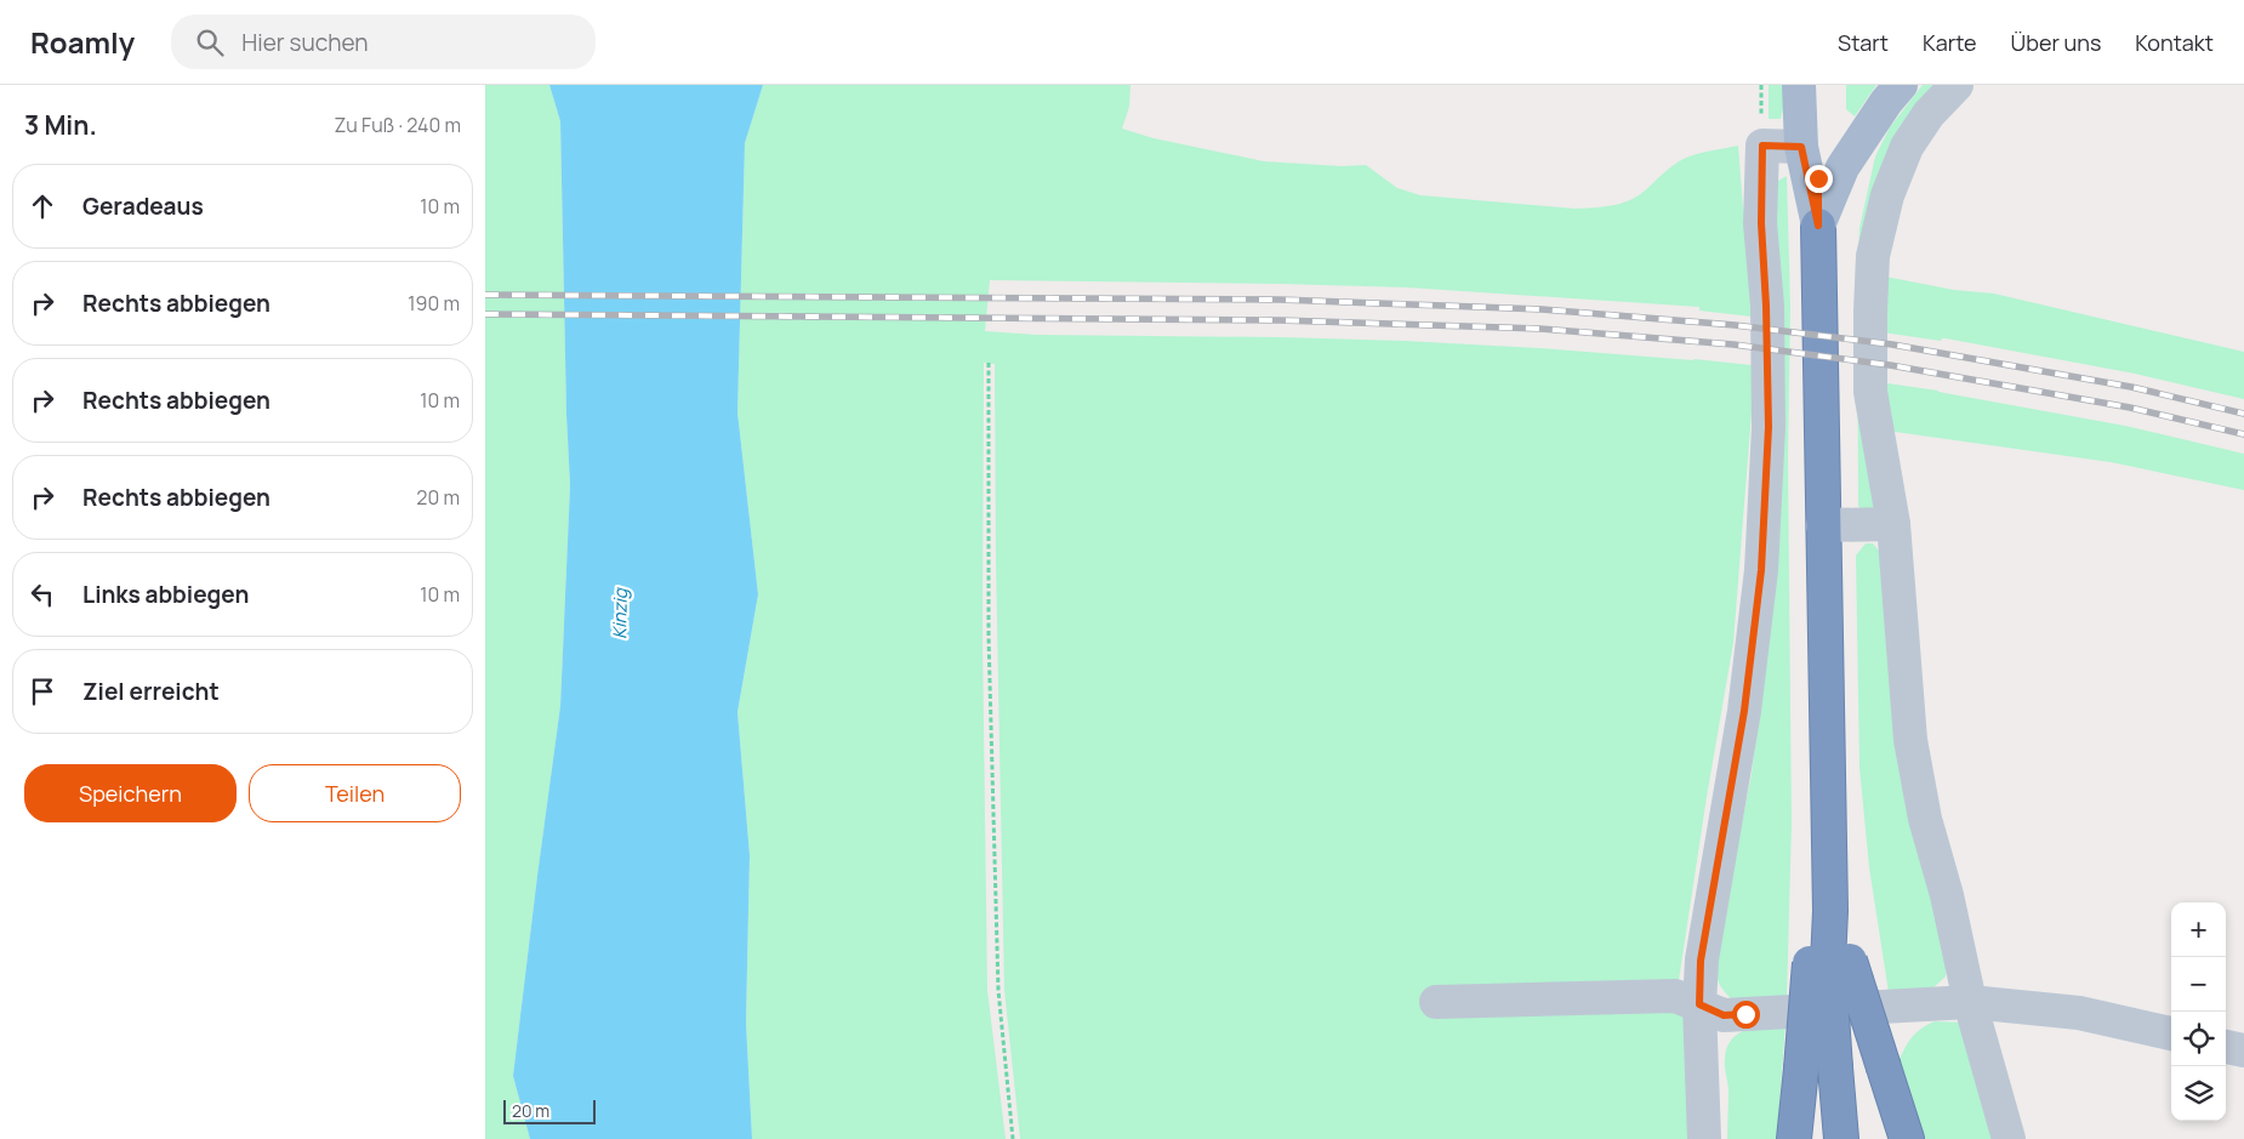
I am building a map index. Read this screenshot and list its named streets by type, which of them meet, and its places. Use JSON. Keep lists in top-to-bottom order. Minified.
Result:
{"water":["Kinzig"],"scale_bar":"20 m","page":{"header":"Roamly","search":"Hier suchen","nav":["Start","Karte","Über uns","Kontakt"],"heading":["3 Min.","Zu Fuß · 240 m"],"list":[["Geradeaus","10 m"],["Rechts abbiegen","190 m"],["Rechts abbiegen","10 m"],["Rechts abbiegen","20 m"],["Links abbiegen","10 m"],"Ziel erreicht"],"buttons":["Speichern","Teilen"],"map_buttons":["+","−"],"scale":"20 m"}}
